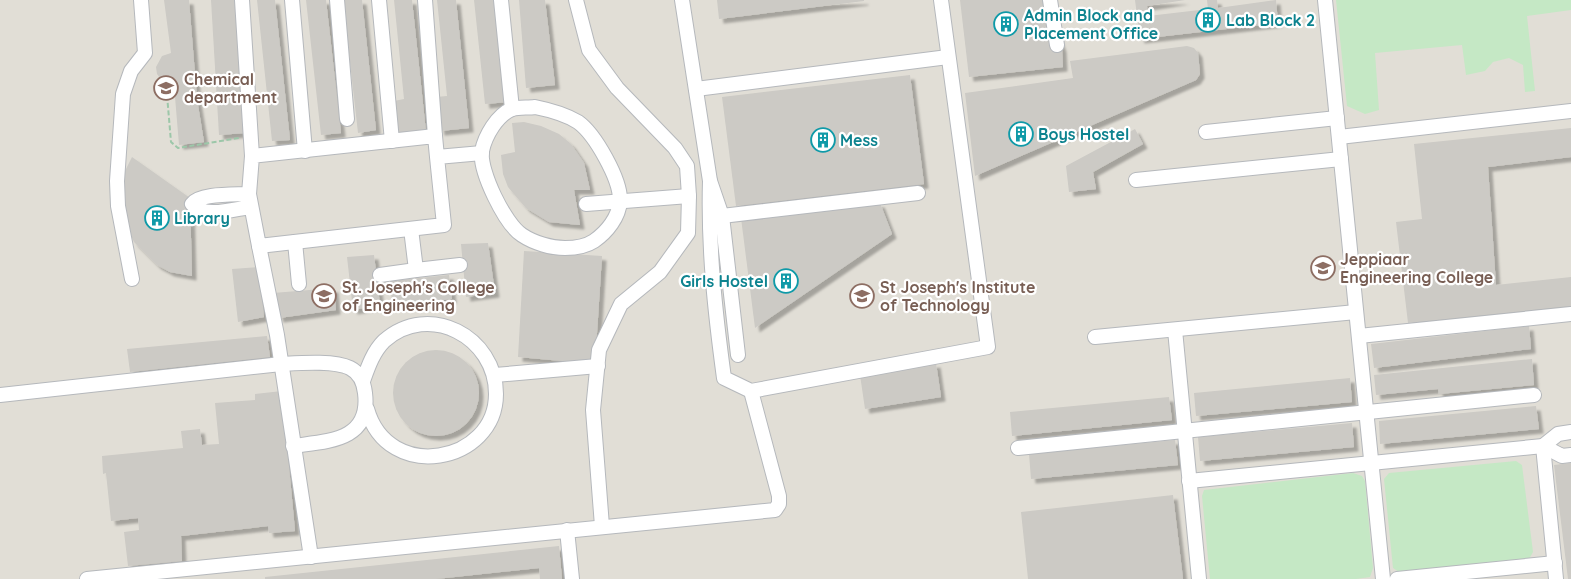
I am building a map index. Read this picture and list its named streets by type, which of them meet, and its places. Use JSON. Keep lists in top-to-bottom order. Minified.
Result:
{"places":{"building":["Lab Block 2","Admin Block and Placement Office","Boys Hostel","Mess","Library","Girls Hostel"],"school or university":["Chemical department","Jeppiaar Engineering College","St. Joseph's College of Engineering","St Joseph's Institute of Technology"]}}
